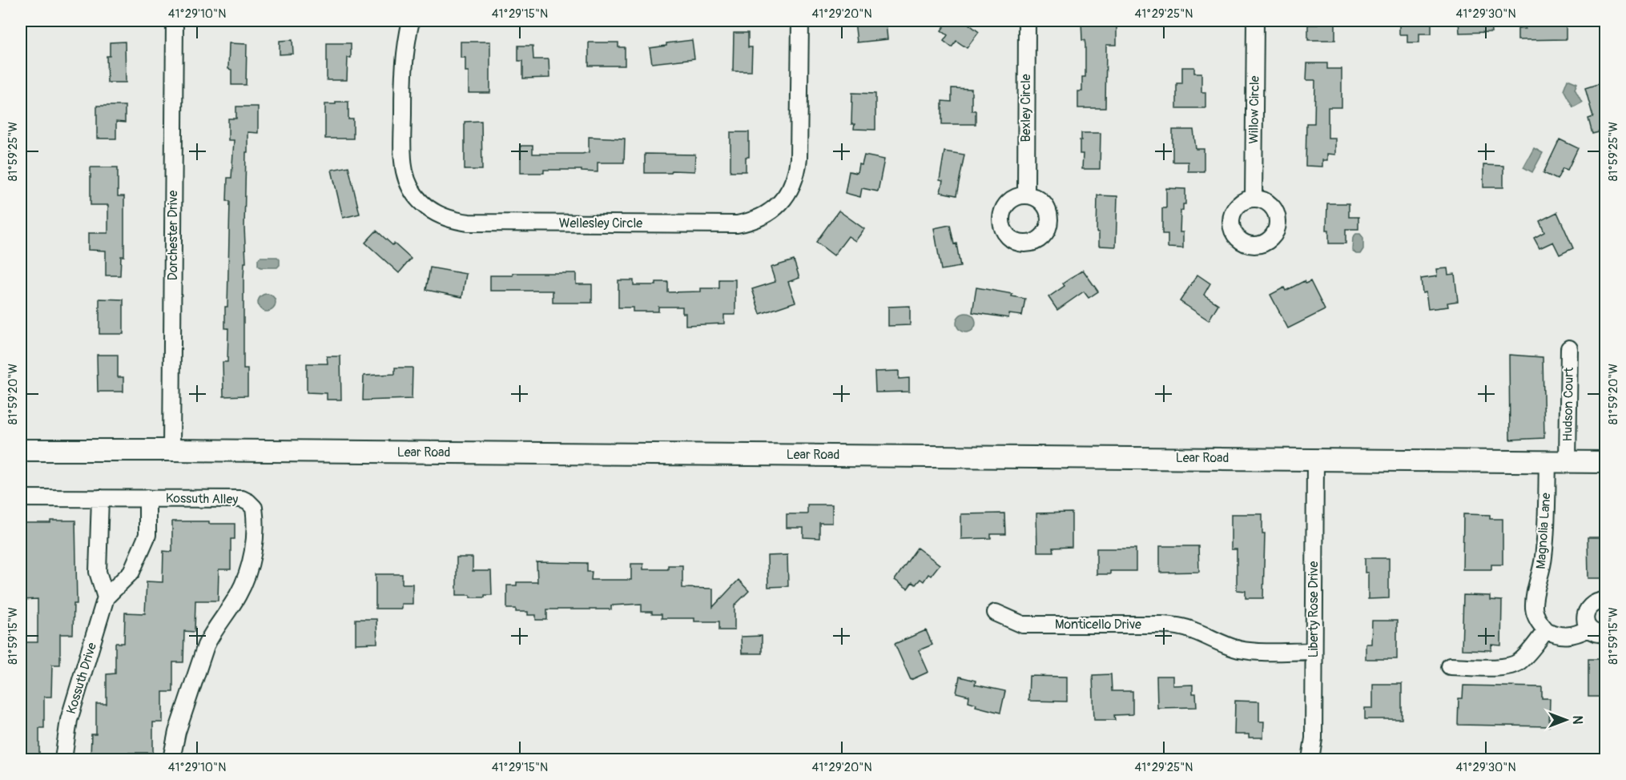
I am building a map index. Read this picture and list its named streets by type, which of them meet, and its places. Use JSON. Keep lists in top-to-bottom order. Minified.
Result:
{"streets":{"street":["Bexley Circle","Willow Circle","Wellesley Circle","Dorchester Drive","Hudson Court","Lear Road","Kossuth Alley","Magnolia Lane","Liberty Rose Drive","Monticello Drive","Kossuth Drive"]},"crossings":[["Dorchester Drive","Lear Road"],["Hudson Court","Lear Road"],["Hudson Court","Magnolia Lane"],["Lear Road","Magnolia Lane"],["Lear Road","Liberty Rose Drive"],["Kossuth Alley","Kossuth Drive"],["Liberty Rose Drive","Monticello Drive"]],"north":"right","coordinates":["41°29'10\"N","41°29'15\"N","41°29'20\"N","41°29'25\"N","41°29'30\"N","81°59'25\"W","81°59'20\"W","81°59'15\"W"]}
